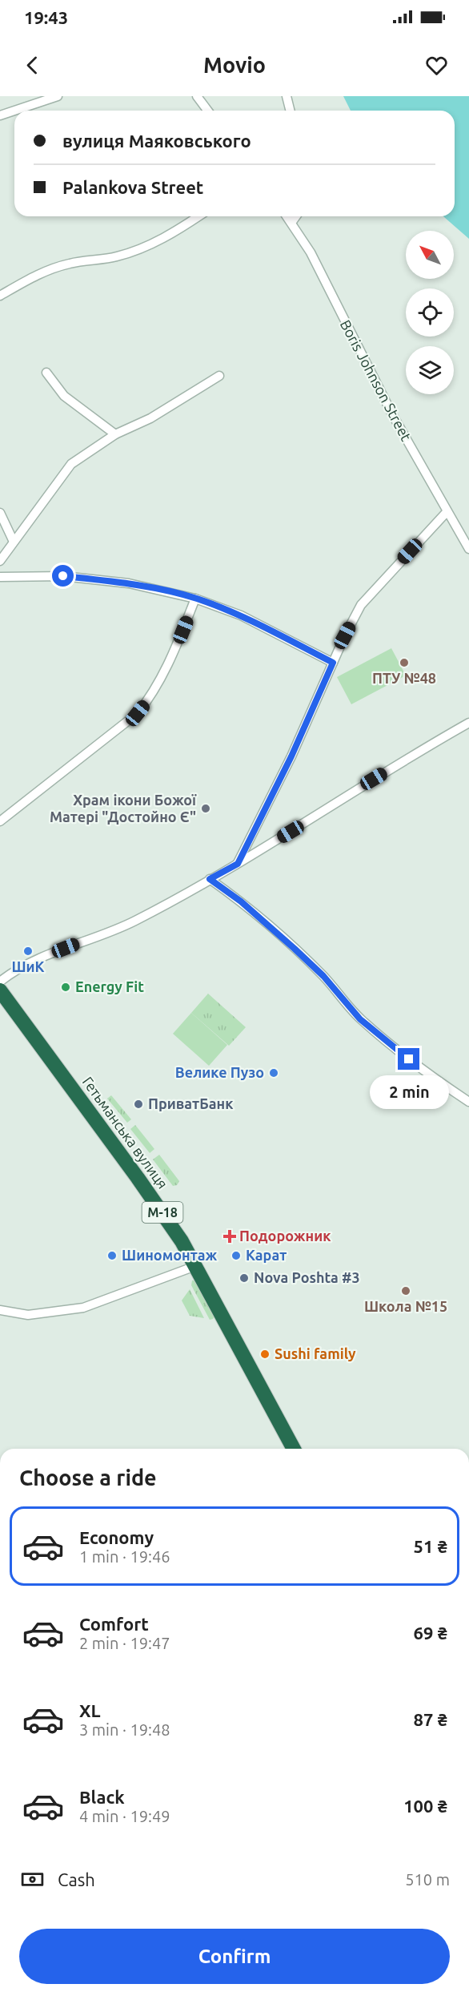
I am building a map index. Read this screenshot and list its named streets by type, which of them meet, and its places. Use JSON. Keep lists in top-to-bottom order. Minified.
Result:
{"streets":{"highway":["Гетьманська вулиця","М-18"],"street":["Boris Johnson Street"]},"places":{"other":["ПТУ №48","Храм ікони Божої Матері \"Достойно Є\"","ШиК","Energy Fit","Велике Пузо","ПриватБанк","Шиномонтаж","Карат","Nova Poshta #3","Школа №15","Sushi family"],"health":["Подорожник"]},"north":"top left","page":{"status":"19:43","header":"Movio","banner":["вулиця Маяковського","Palankova Street"],"bubble":"2 min","heading":"Choose a ride","list":[{"name":"Economy","note":"1 min · 19:46","value":"51 ₴"},{"name":"Comfort","note":"2 min · 19:47","value":"69 ₴"},{"name":"XL","note":"3 min · 19:48","value":"87 ₴"},{"name":"Black","note":"4 min · 19:49","value":"100 ₴"}],"pay":["Cash","510 m"],"buttons":"Confirm"}}
